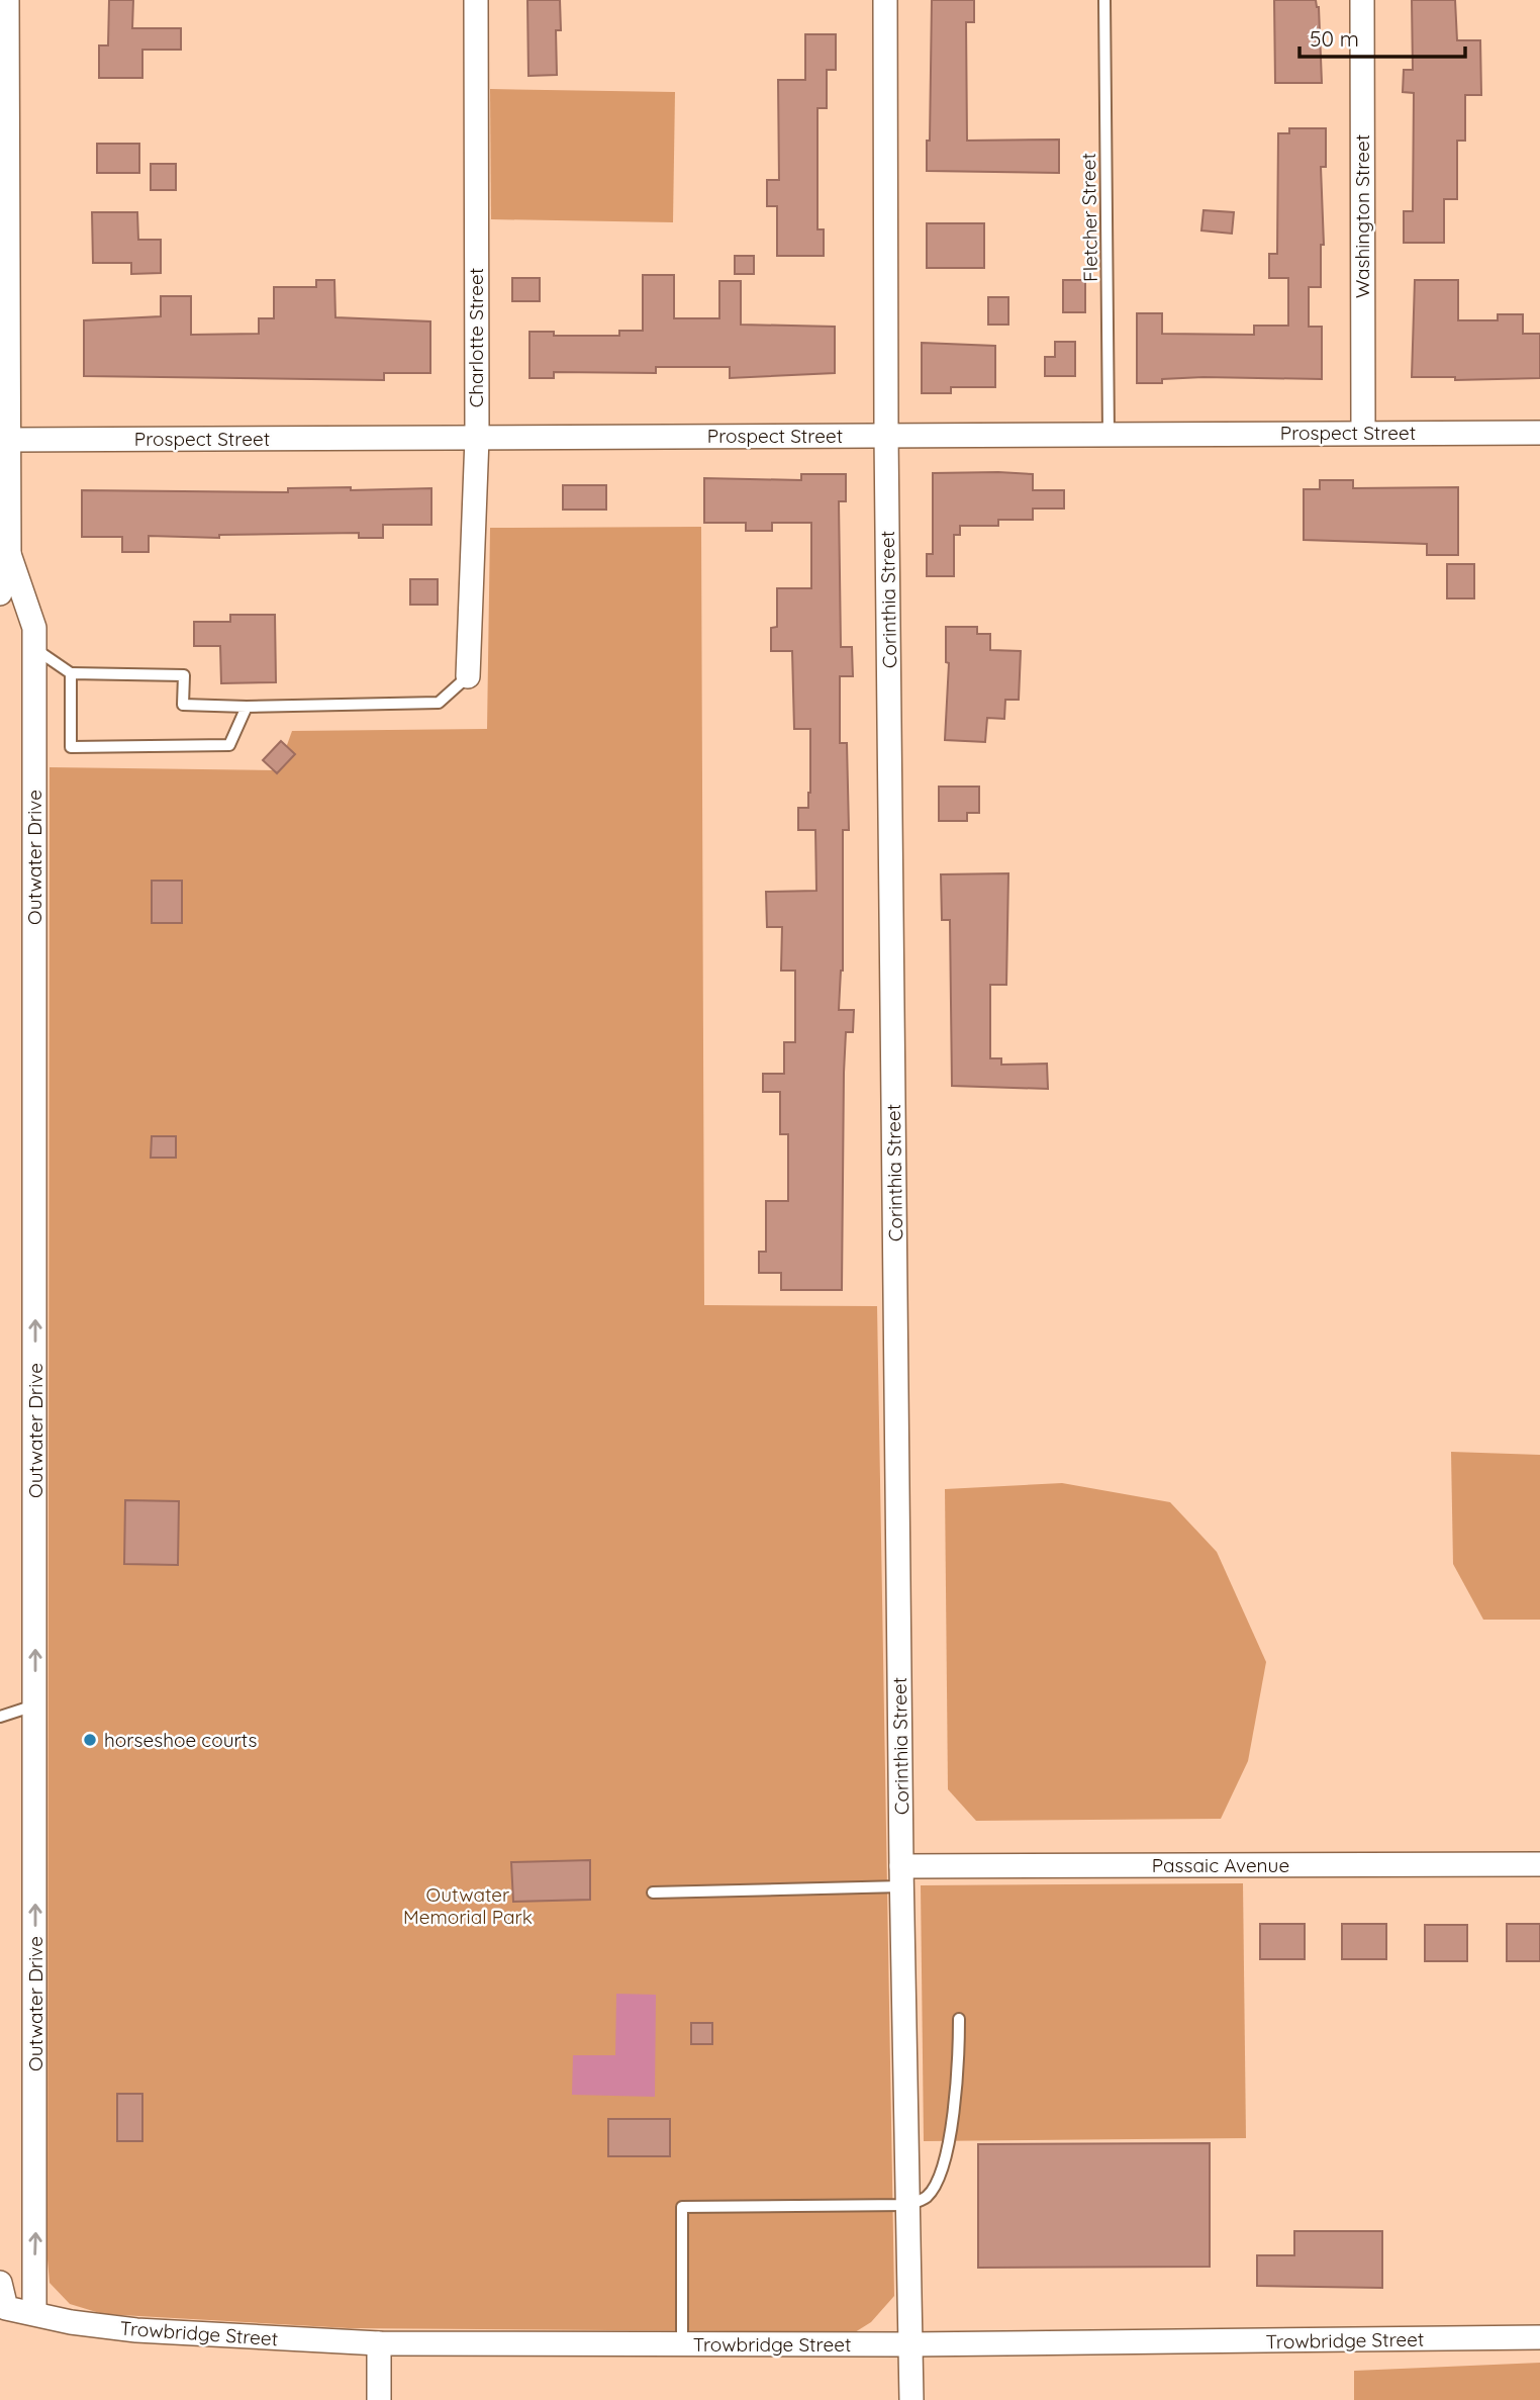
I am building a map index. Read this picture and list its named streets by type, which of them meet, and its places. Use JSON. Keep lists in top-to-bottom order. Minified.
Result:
{"streets":{"street":["Washington Street","Charlotte Street","Prospect Street","Corinthia Street","Outwater Drive","Passaic Avenue","Trowbridge Street"],"lane":["Fletcher Street"]},"crossings":[["Washington Street","Prospect Street"],["Fletcher Street","Prospect Street"],["Charlotte Street","Prospect Street"],["Prospect Street","Corinthia Street"],["Prospect Street","Outwater Drive"],["Corinthia Street","Passaic Avenue"],["Corinthia Street","Trowbridge Street"],["Outwater Drive","Trowbridge Street"]],"one_way":["Outwater Drive"],"parks":["Outwater Memorial Park"],"places":["horseshoe courts"],"scale_bar":"50 m"}
